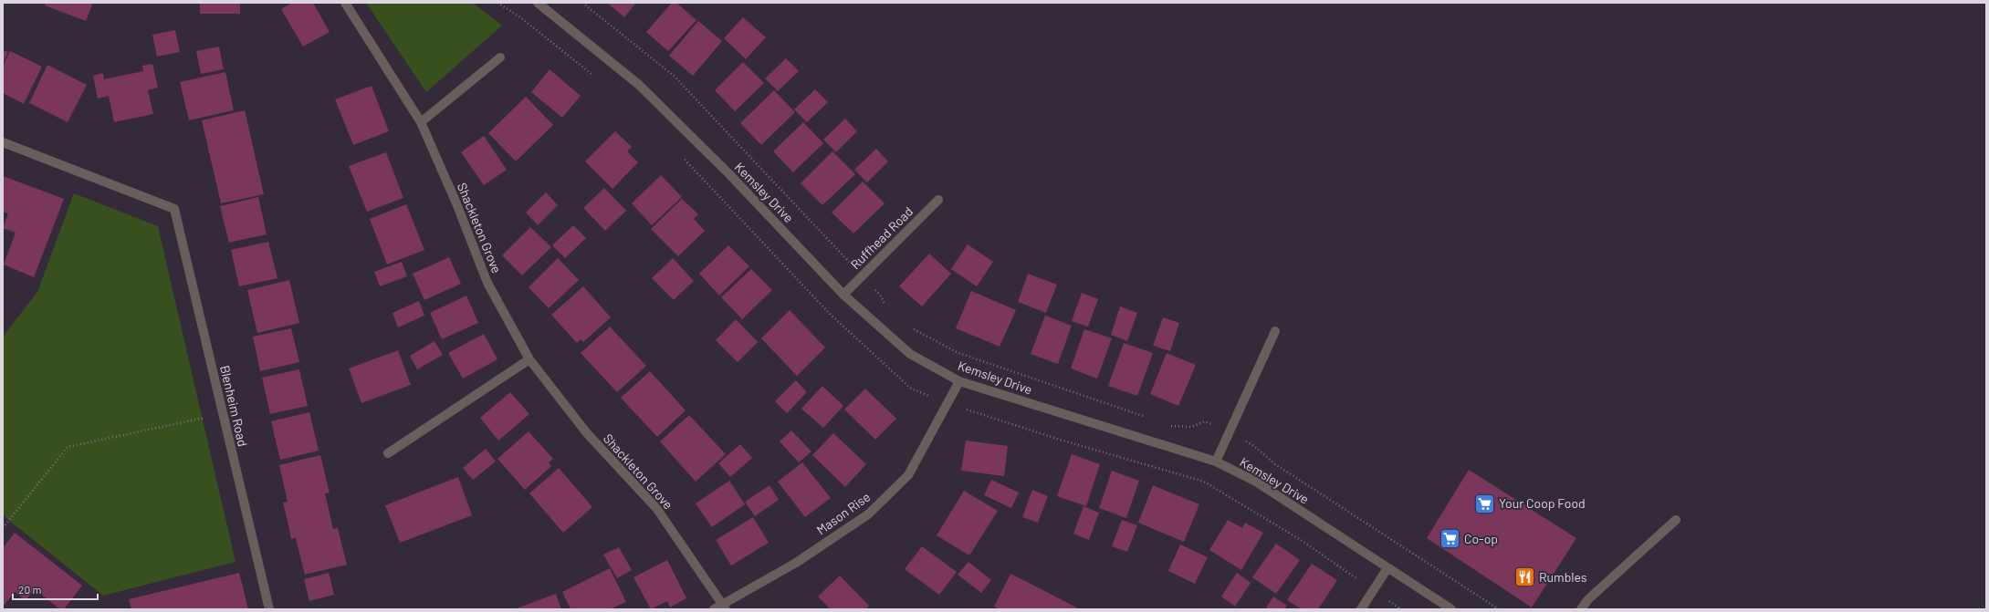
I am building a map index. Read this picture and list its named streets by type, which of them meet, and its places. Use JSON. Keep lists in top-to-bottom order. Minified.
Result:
{"streets":{"street":["Kemsley Drive","Shackleton Grove","Ruffhead Road","Blenheim Road","Mason Rise"]},"crossings":[["Kemsley Drive","Ruffhead Road"],["Kemsley Drive","Mason Rise"],["Shackleton Grove","Mason Rise"]],"places":{"supermarket":["Your Coop Food","Co-op"],"restaurant":["Rumbles"]},"scale_bar":"20 m"}
